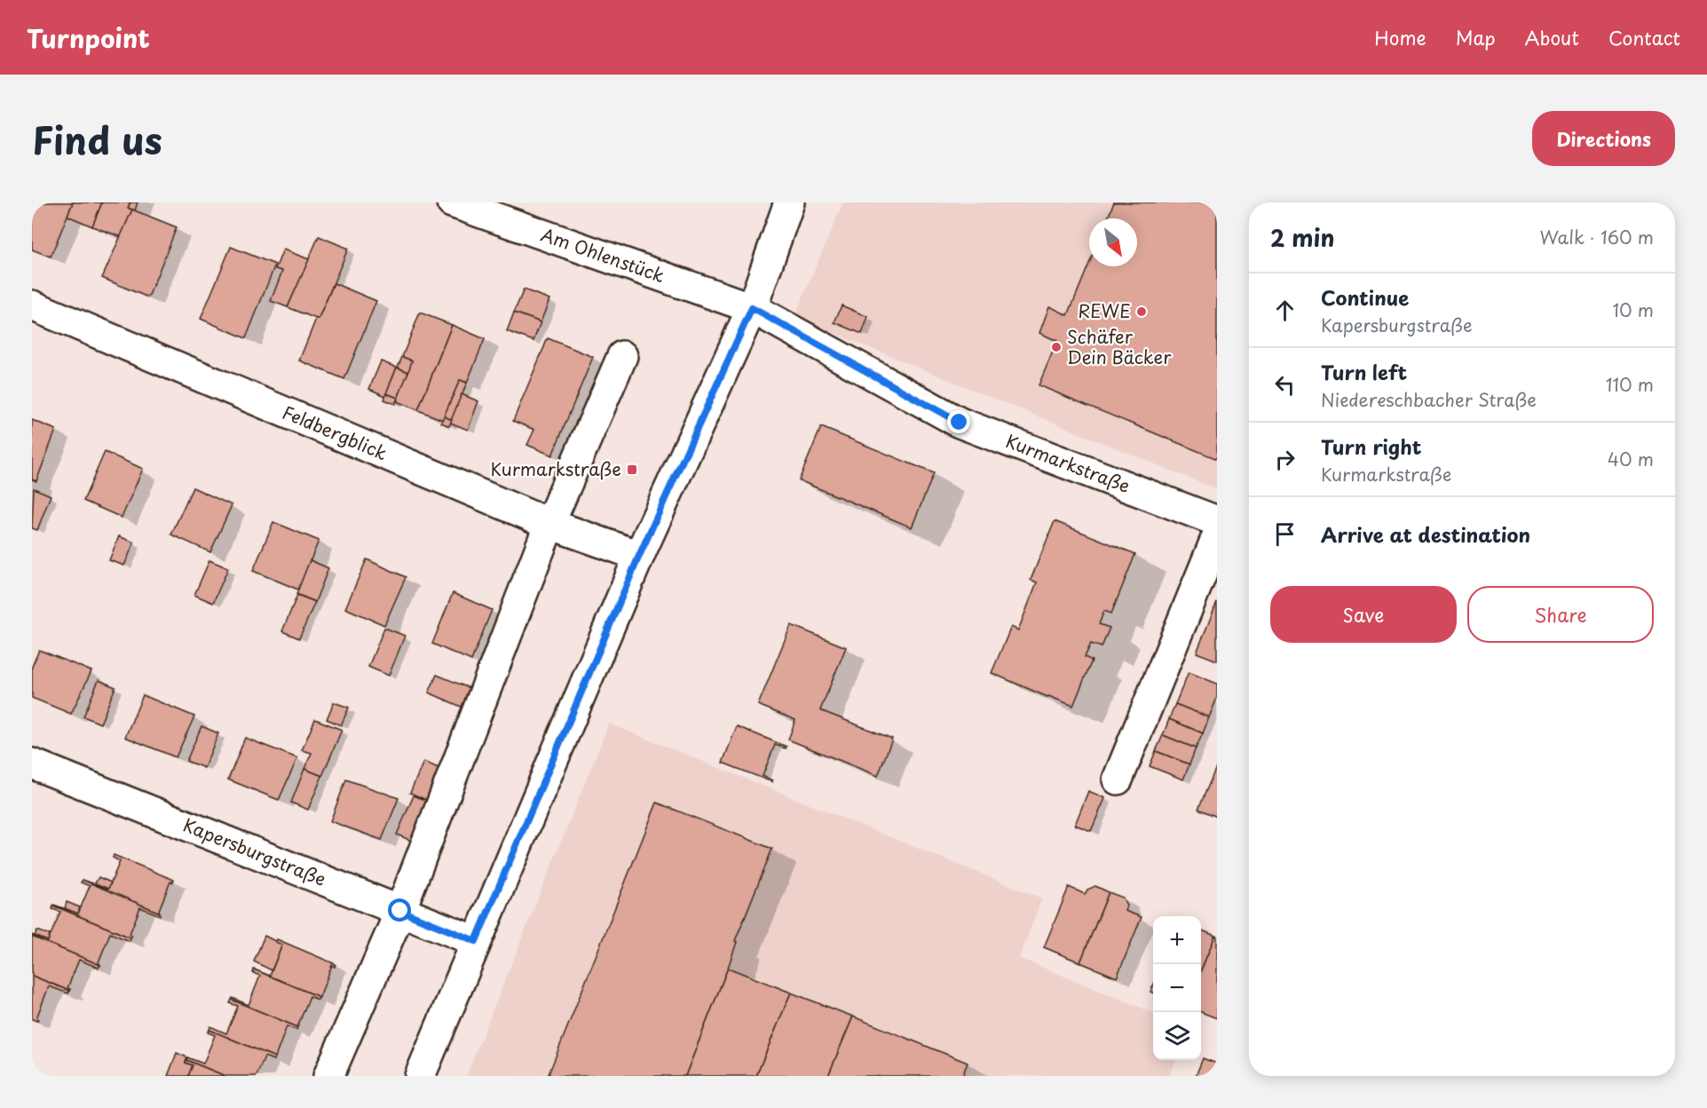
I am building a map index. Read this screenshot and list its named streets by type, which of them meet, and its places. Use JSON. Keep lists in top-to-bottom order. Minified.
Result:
{"streets":{"street":["Am Ohlenstück","Feldbergblick","Kurmarkstraße","Kapersburgstraße"]},"crossings":[["Am Ohlenstück","Kurmarkstraße"]],"places":{"other":["REWE","Schäfer Dein Bäcker"],"transit":["Kurmarkstraße"]},"north":"bottom right","page":{"header":"Turnpoint","nav":["Home","Map","About","Contact"],"title":"Find us","buttons":["Directions",["Save","Share"]],"heading":["2 min","Walk · 160 m"],"list":[["Continue","Kapersburgstraße","10 m"],["Turn left","Niedereschbacher Straße","110 m"],["Turn right","Kurmarkstraße","40 m"],"Arrive at destination"],"map_buttons":["+","−"]}}
